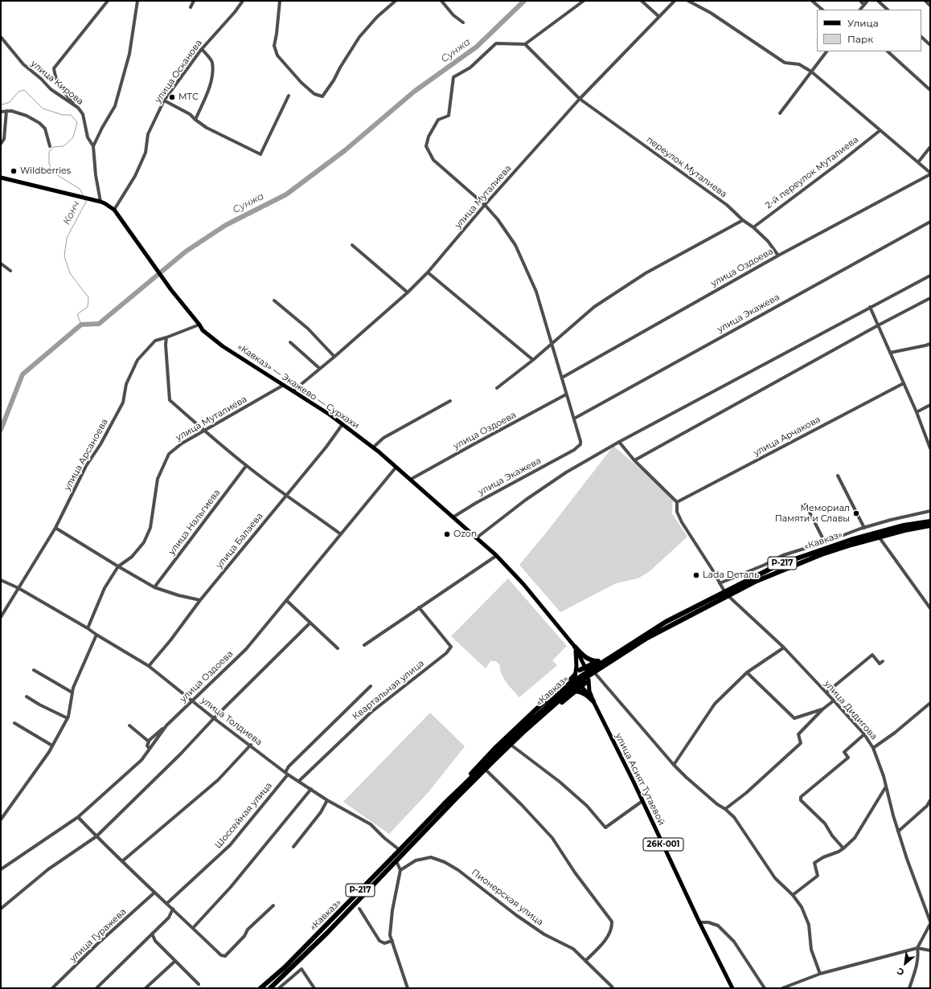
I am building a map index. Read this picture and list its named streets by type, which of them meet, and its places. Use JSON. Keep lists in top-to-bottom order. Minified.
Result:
{"streets":{"highway":["«Кавказ»","Р-217"],"main road":["«Кавказ» — Экажево — Сурхахи","улица Асият Тутаевой","26К-001"],"street":["улица Осканова","улица Кирова","переулок Муталиева","2-й переулок Муталиева","улица Муталиева","улица Оздоева","улица Экажева","улица Арчакова","улица Арсаноева","улица Нальгиева","улица Балаева","Квартальная улица","улица Дидигова","улица Толдиева","Шоссейная улица","Пионерская улица","улица Гуражева"]},"crossings":[["улица Осканова","«Кавказ» — Экажево — Сурхахи"],["переулок Муталиева","2-й переулок Муталиева"],["переулок Муталиева","улица Муталиева"],["переулок Муталиева","улица Оздоева"],["улица Муталиева","«Кавказ» — Экажево — Сурхахи"],["улица Муталиева","улица Толдиева"],["улица Оздоева","«Кавказ» — Экажево — Сурхахи"],["улица Оздоева","улица Толдиева"],["улица Экажева","«Кавказ» — Экажево — Сурхахи"],["«Кавказ» — Экажево — Сурхахи","улица Арсаноева"],["«Кавказ» — Экажево — Сурхахи","улица Балаева"],["«Кавказ» — Экажево — Сурхахи","«Кавказ»"],["«Кавказ» — Экажево — Сурхахи","улица Асият Тутаевой"],["улица Арчакова","улица Дидигова"],["улица Арсаноева","улица Толдиева"],["улица Балаева","улица Толдиева"],["«Кавказ»","Р-217"],["«Кавказ»","улица Дидигова"],["«Кавказ»","улица Толдиева"],["«Кавказ»","улица Асият Тутаевой"],["Квартальная улица","улица Толдиева"],["улица Толдиева","Шоссейная улица"]],"water":["Сунжа","Конч"],"places":["МТС","Wildberries","Мемориал Памяти и Славы","Ozon","Lada Dеталь"],"legend":["Улица","Парк"],"north":"bottom left"}
